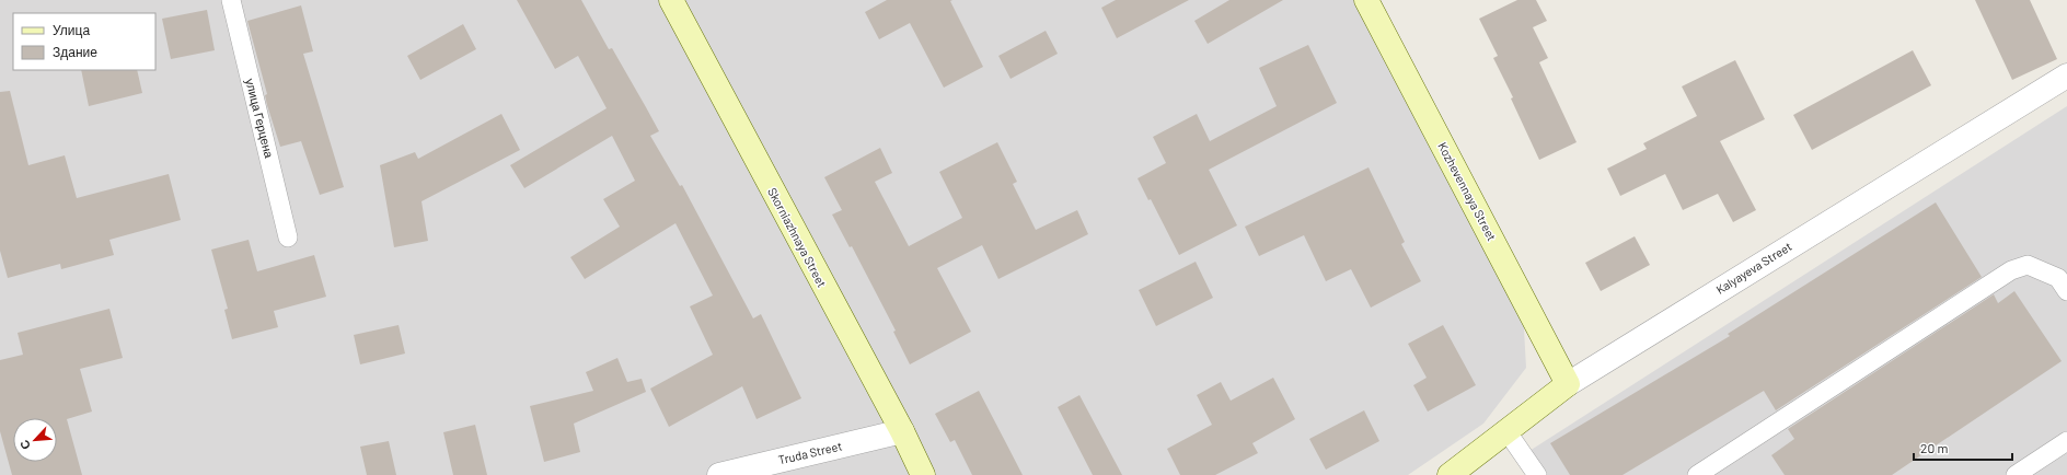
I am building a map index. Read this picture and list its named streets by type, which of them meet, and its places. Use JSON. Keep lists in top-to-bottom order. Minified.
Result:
{"streets":{"main road":["Kozhevennaya Street","Skorniazhnaya Street","Kalyayeva Street"],"street":["Truda Street"],"lane":["улица Герцена"]},"crossings":[["Kozhevennaya Street","Kalyayeva Street"],["Skorniazhnaya Street","Truda Street"]],"legend":["Улица","Здание"],"scale_bar":"20 m","north":"bottom left"}
